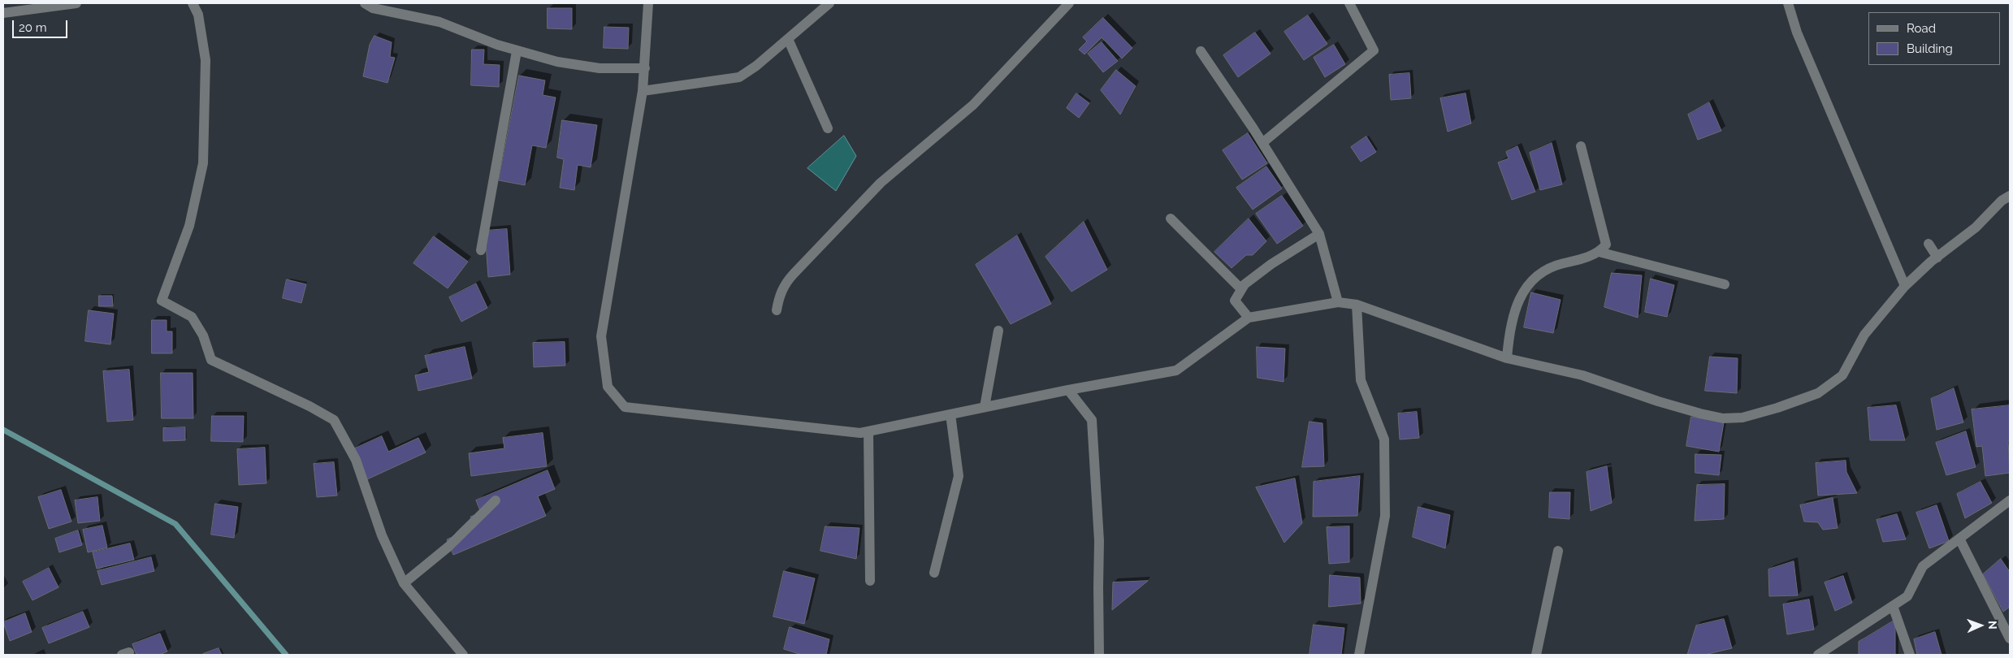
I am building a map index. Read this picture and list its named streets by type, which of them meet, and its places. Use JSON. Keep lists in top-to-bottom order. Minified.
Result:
{"legend":["Road","Building"],"scale_bar":"20 m","north":"right"}
